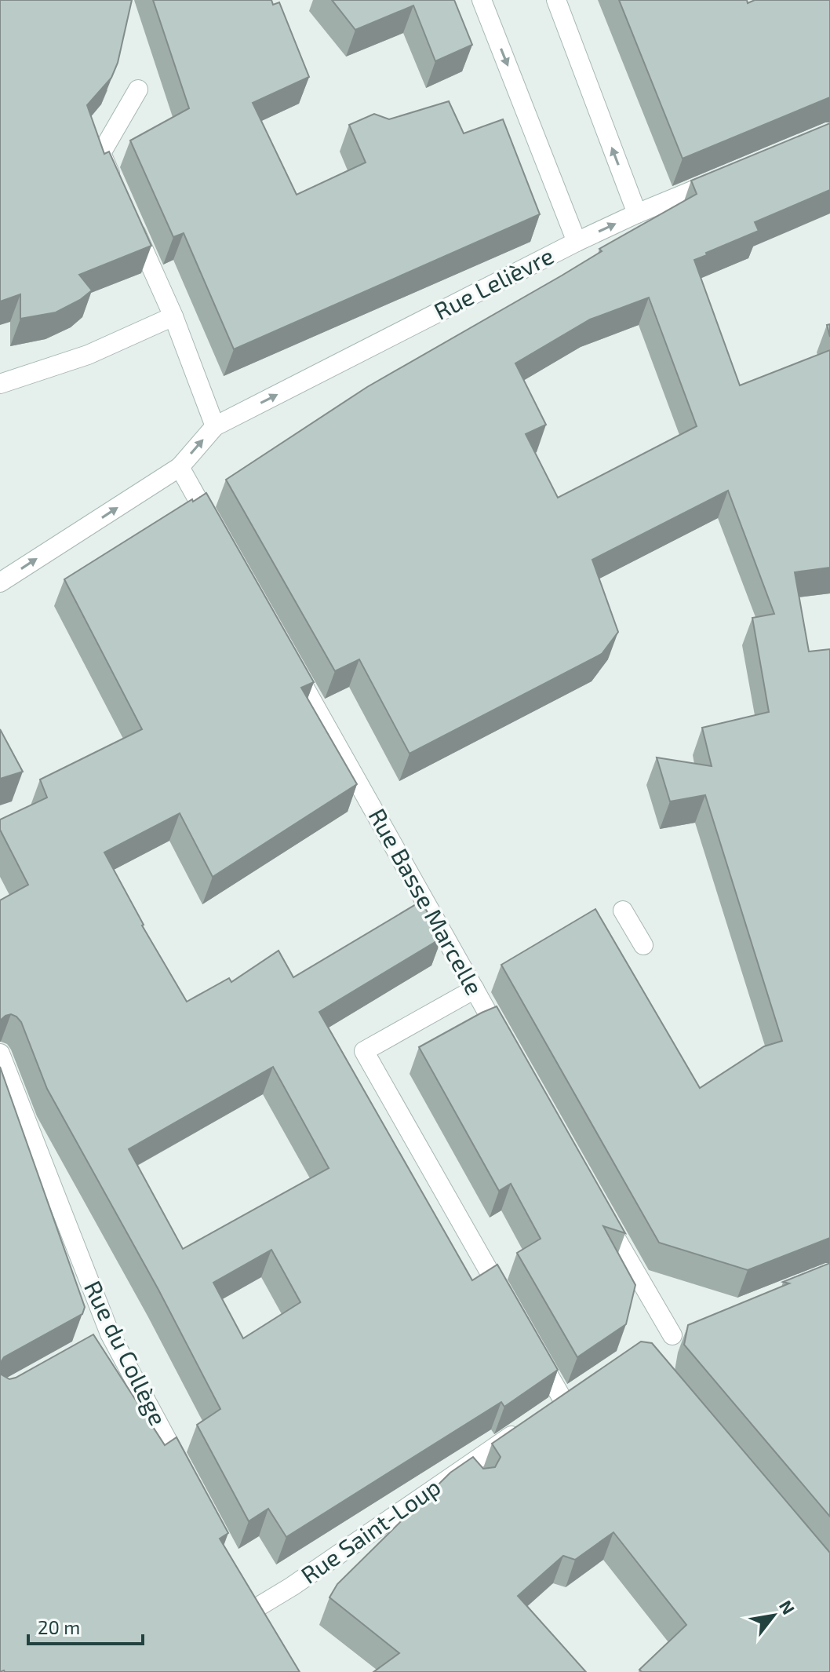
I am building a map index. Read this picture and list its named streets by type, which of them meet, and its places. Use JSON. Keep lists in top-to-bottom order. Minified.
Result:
{"streets":{"street":["Rue Lelièvre","Rue Basse Marcelle","Rue du Collège","Rue Saint-Loup"]},"one_way":["Rue Lelièvre"],"scale_bar":"20 m","north":"top right"}
